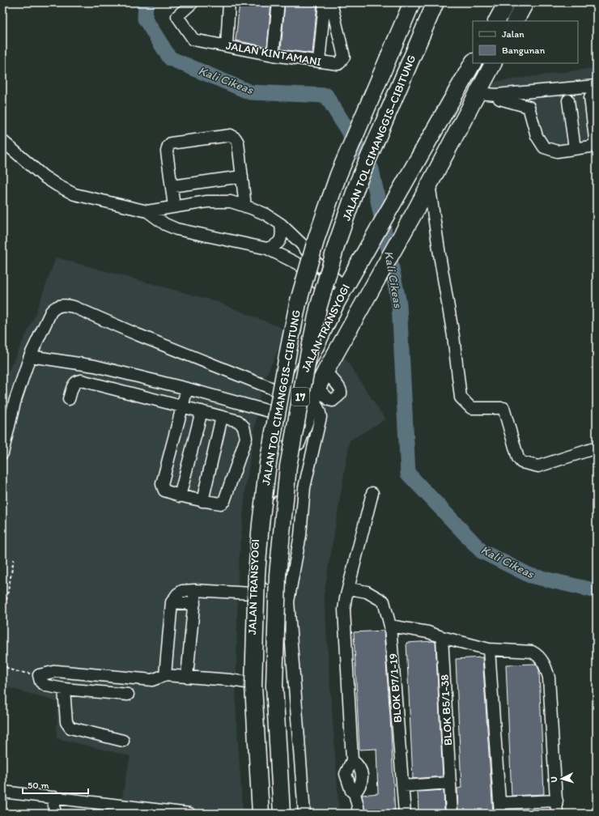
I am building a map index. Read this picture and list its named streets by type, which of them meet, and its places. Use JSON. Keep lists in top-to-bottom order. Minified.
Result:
{"streets":{"highway":["JALAN TOL CIMANGGIS–CIBITUNG","JALAN TRANSYOGI","17"],"street":["JALAN KINTAMANI","BLOK B7/1-19","BLOK B5/1-38"]},"crossings":[["JALAN TOL CIMANGGIS–CIBITUNG","JALAN TRANSYOGI"]],"water":["Kali Cikeas"],"legend":["Jalan","Bangunan"],"scale_bar":"50 m","north":"left"}
